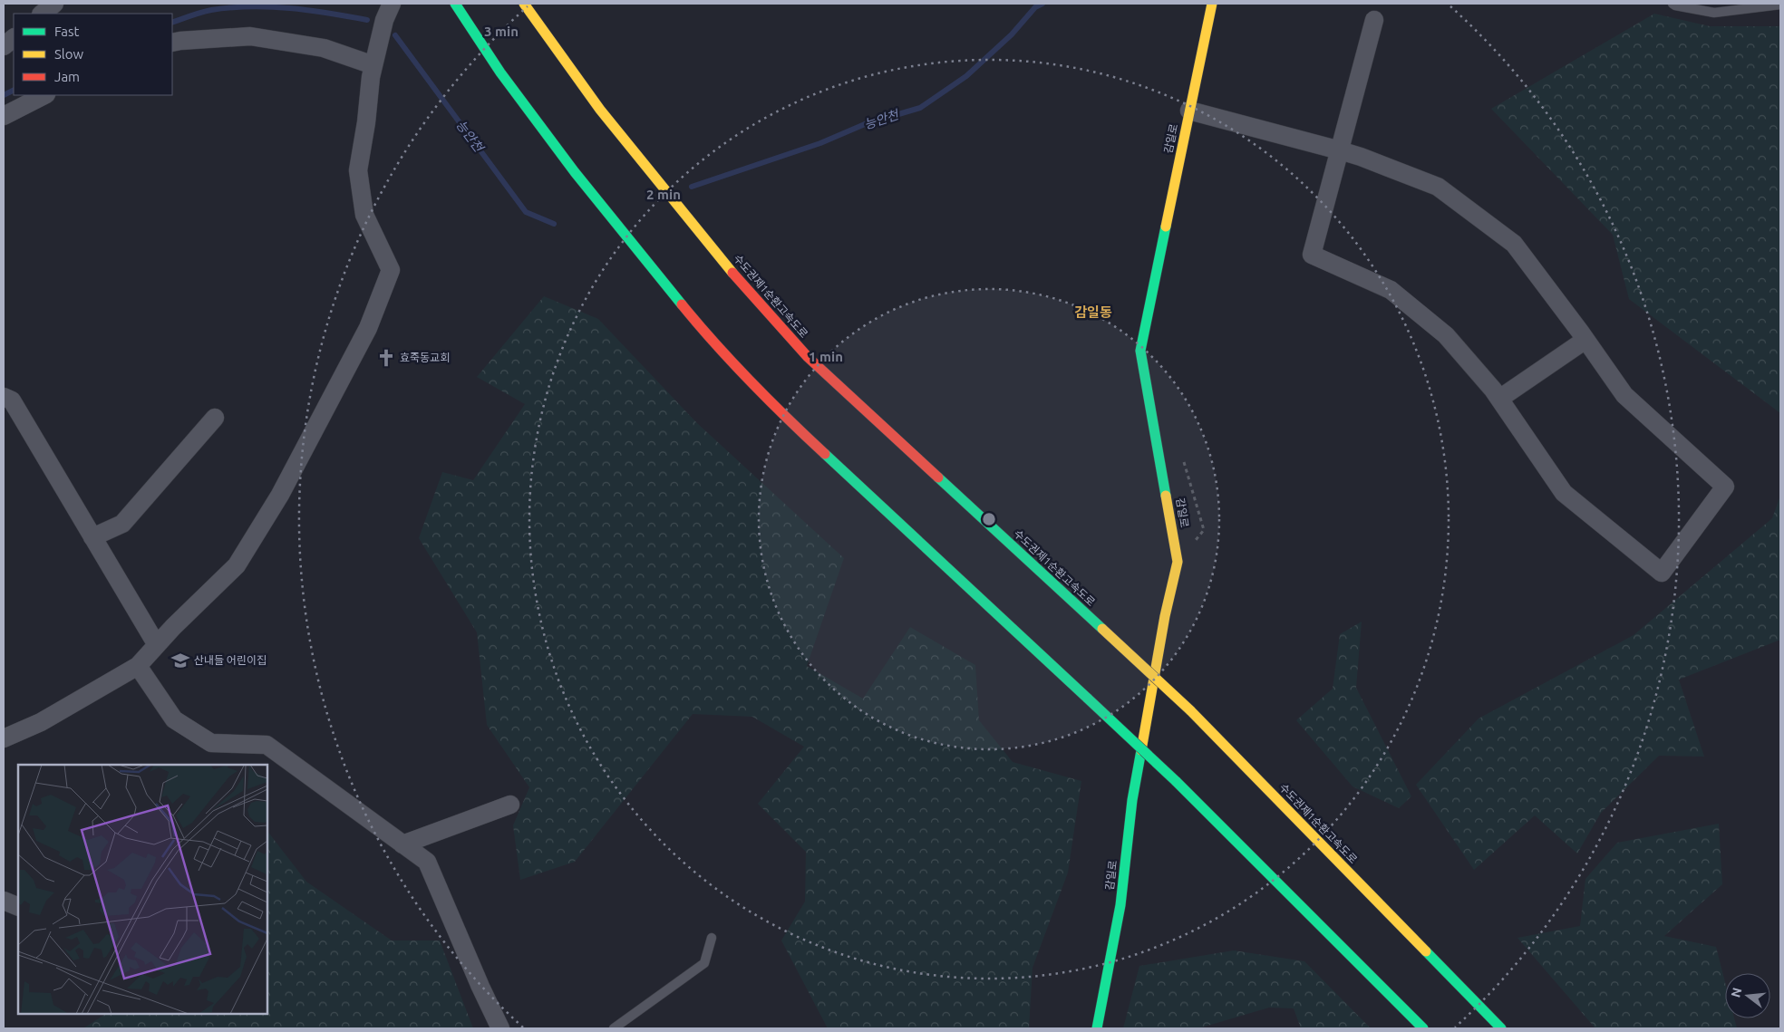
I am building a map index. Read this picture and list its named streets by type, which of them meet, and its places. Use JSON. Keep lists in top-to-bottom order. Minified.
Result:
{"streets":{"main road":["감일로","수도권제1순환고속도로"]},"districts":["감일동"],"water":["능안천"],"places":{"church":["효죽동교회"],"school or university":["산내들 어린이집"]},"legend":["Fast","Slow","Jam"],"north":"left","rings":["3 min","2 min","1 min"]}
